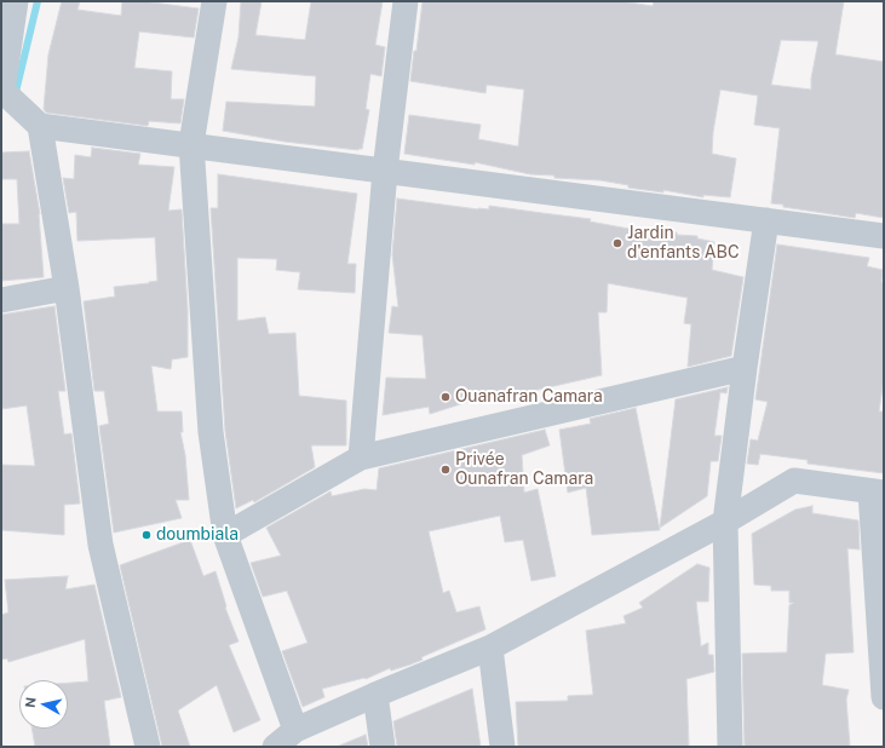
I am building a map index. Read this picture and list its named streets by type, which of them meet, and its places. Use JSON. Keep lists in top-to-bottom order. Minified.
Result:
{"places":["Jardin d'enfants ABC","Ouanafran Camara","Privée Ounafran Camara","doumbiala"],"north":"left"}
